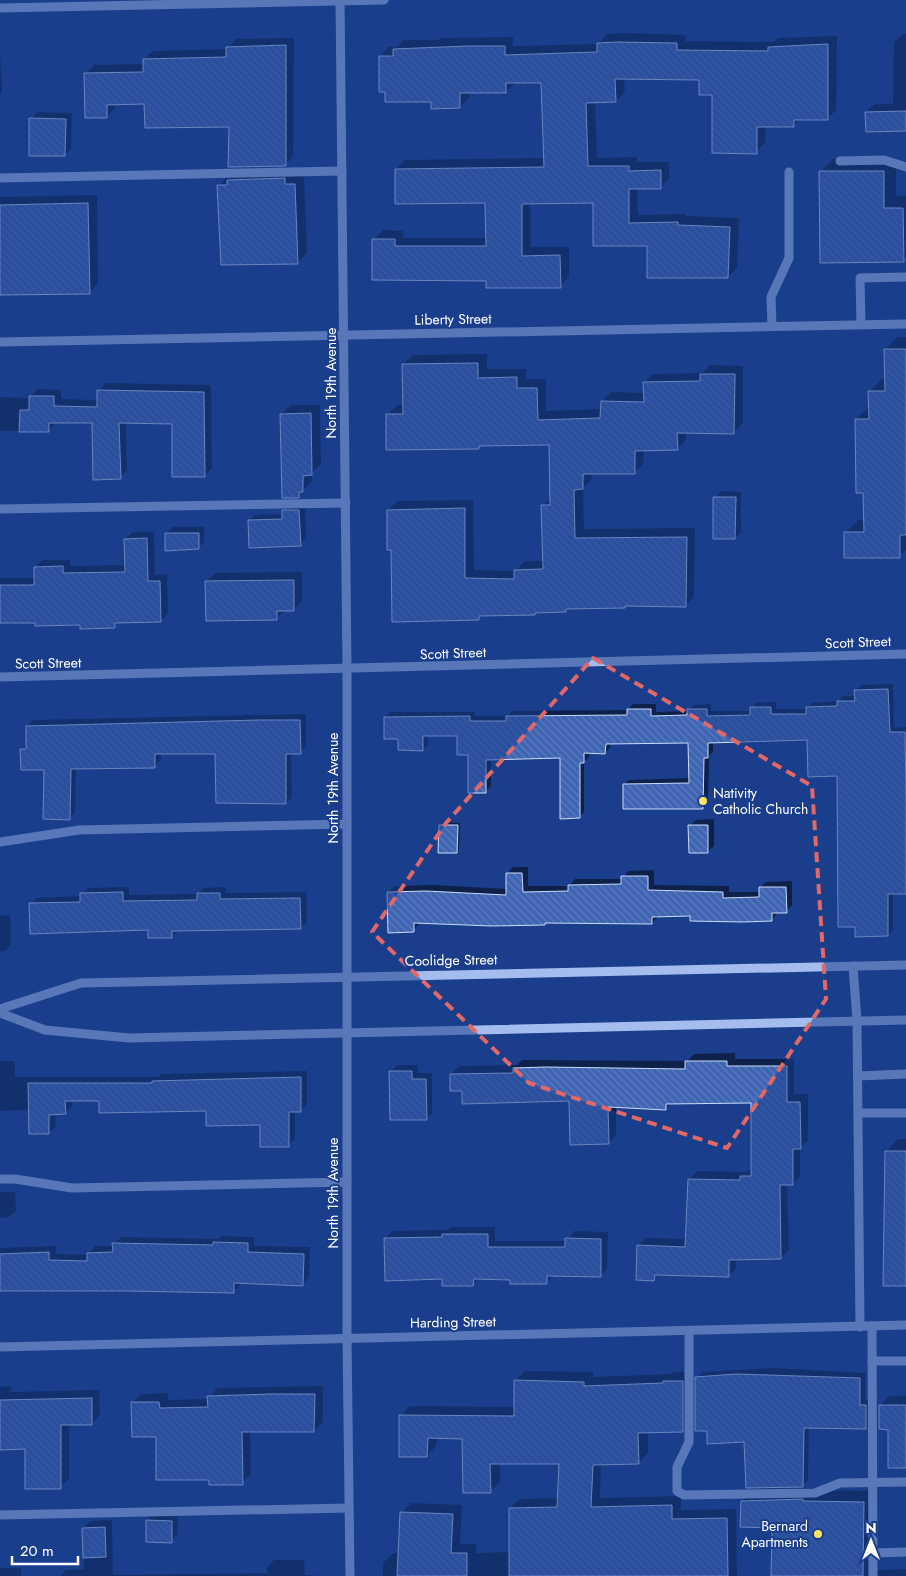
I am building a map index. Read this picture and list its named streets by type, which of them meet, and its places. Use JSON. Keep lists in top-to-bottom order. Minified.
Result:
{"streets":{"street":["Liberty Street","North 19th Avenue","Scott Street","Coolidge Street","Harding Street"]},"crossings":[["Liberty Street","North 19th Avenue"],["North 19th Avenue","Scott Street"],["North 19th Avenue","Coolidge Street"],["North 19th Avenue","Harding Street"]],"places":["Nativity Catholic Church","Bernard Apartments"],"scale_bar":"20 m","north":"top"}
